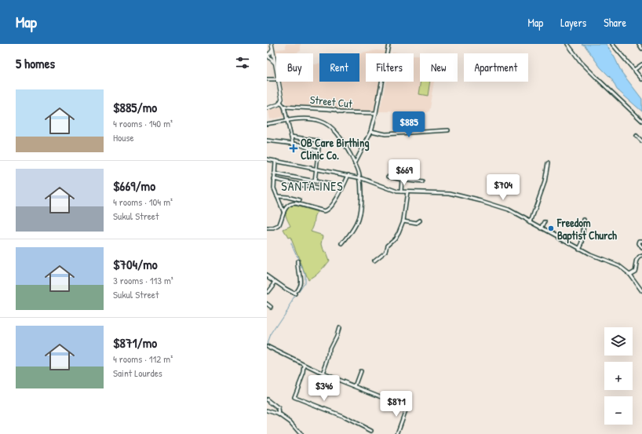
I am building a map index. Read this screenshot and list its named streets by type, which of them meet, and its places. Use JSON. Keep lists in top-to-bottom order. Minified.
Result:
{"streets":{"street":["Street Cut"]},"districts":["SANTA INES"],"places":{"health":["OB Care Birthing Clinic Co."],"other":["Freedom Baptist Church"]},"page":{"header":"Map","nav":["Map","Layers","Share"],"heading":"5 homes","chip":["Buy","Rent","Filters","New","Apartment"],"list":[{"name":"$885/mo","note":"4 rooms · 140 m² · House"},{"name":"$669/mo","note":"4 rooms · 104 m² · Sukul Street"},{"name":"$704/mo","note":"3 rooms · 113 m² · Sukul Street"},{"name":"$871/mo","note":"4 rooms · 112 m² · Saint Lourdes"}],"price":["$885","$669","$704","$346","$871"],"map_buttons":["+","−"]}}
